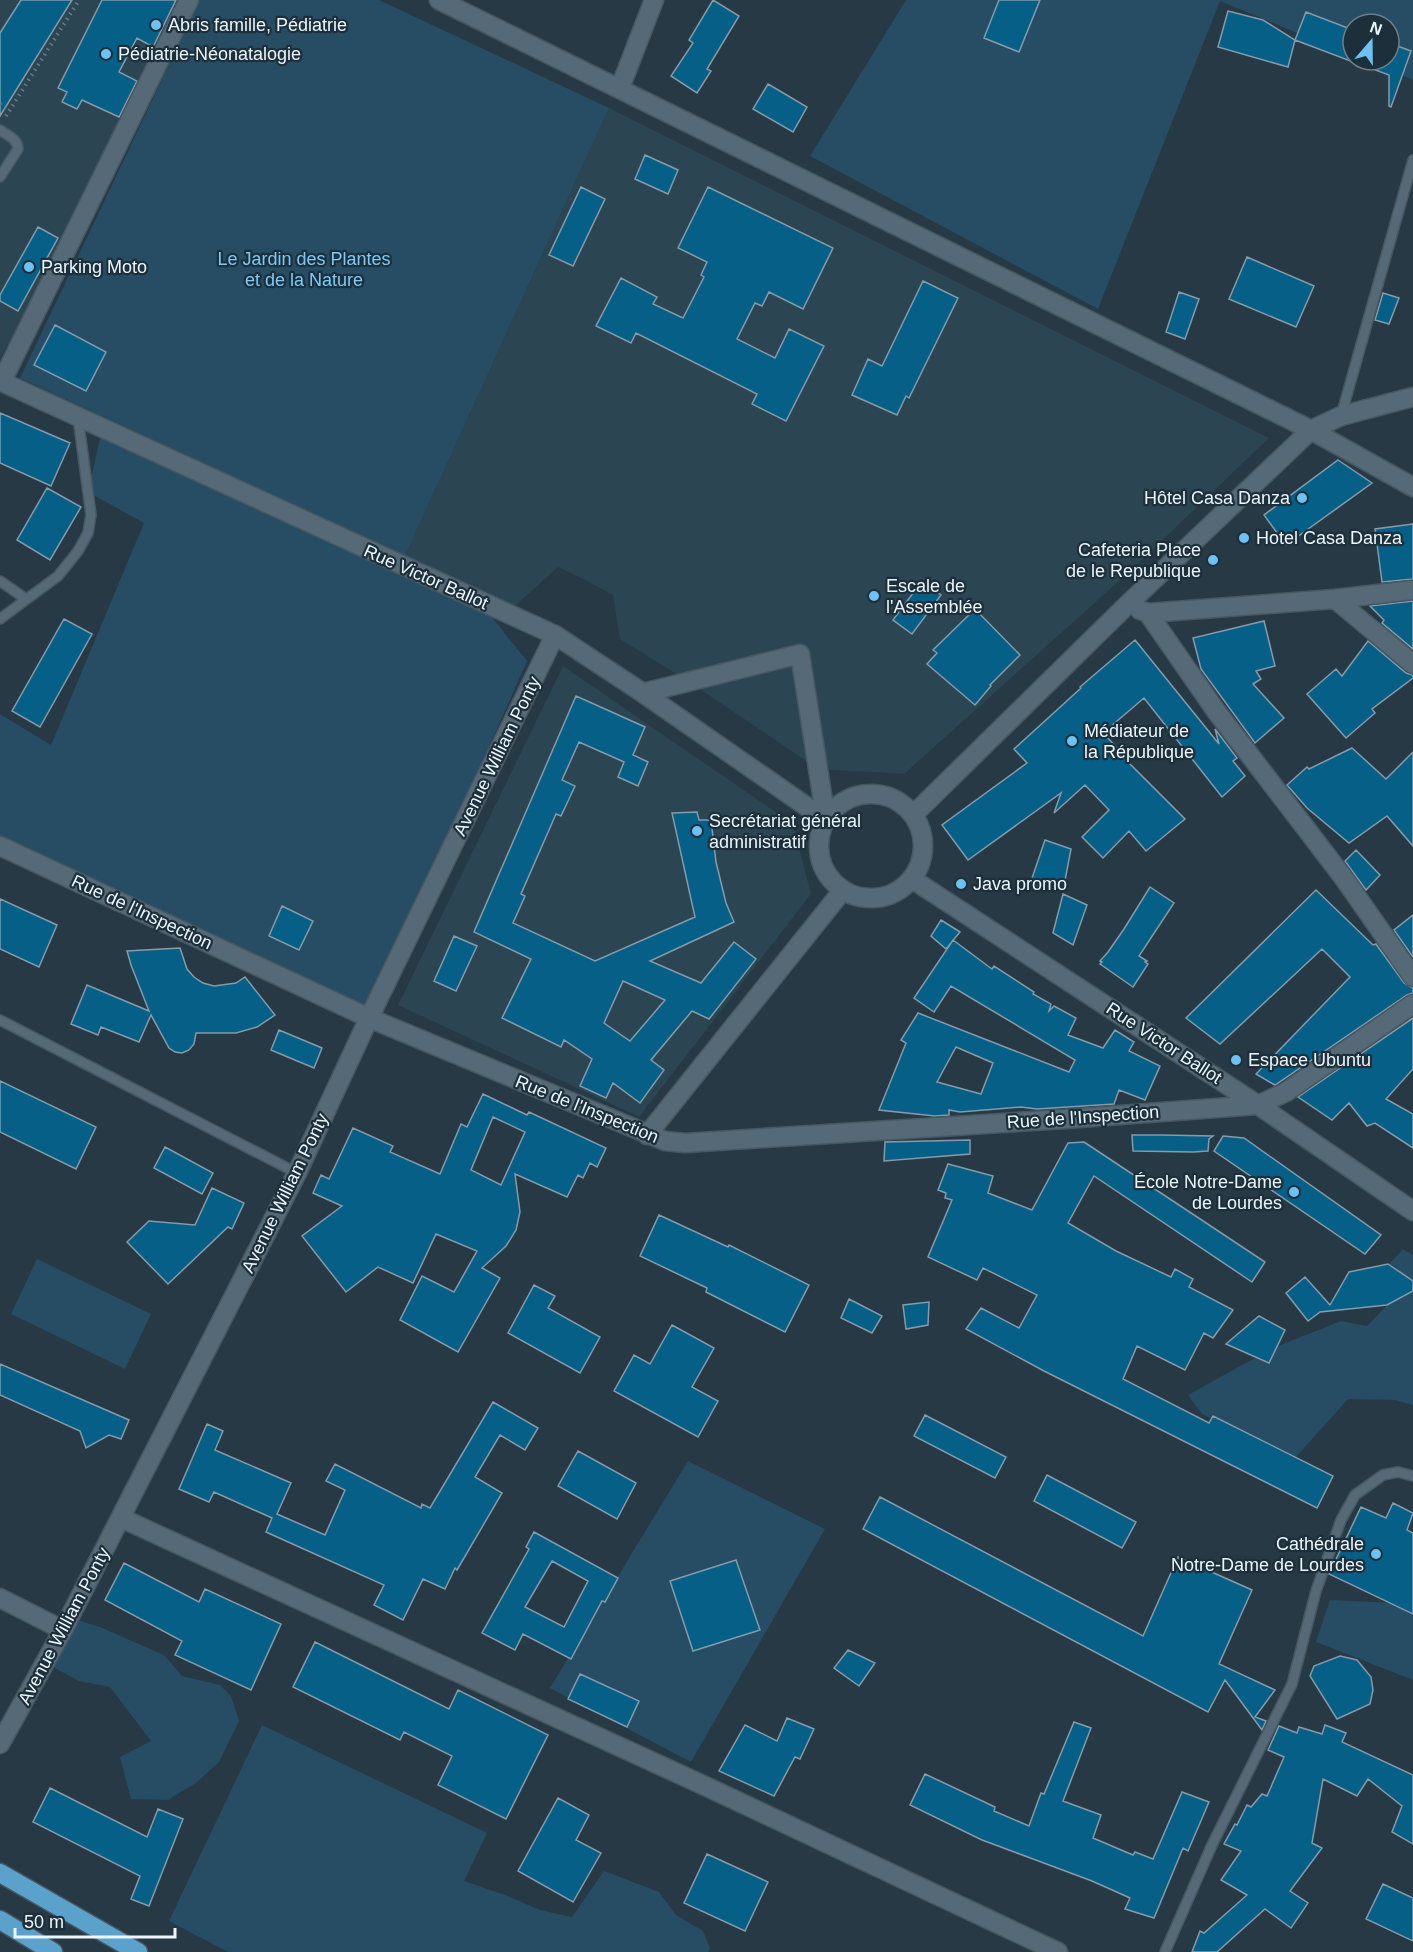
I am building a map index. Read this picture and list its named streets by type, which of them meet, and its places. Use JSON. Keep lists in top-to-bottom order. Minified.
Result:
{"streets":{"street":["Rue Victor Ballot","Avenue William Ponty","Rue de l'Inspection"]},"crossings":[["Rue Victor Ballot","Avenue William Ponty"],["Rue Victor Ballot","Rue de l'Inspection"],["Avenue William Ponty","Rue de l'Inspection"]],"parks":["Le Jardin des Plantes et de la Nature"],"places":["Abris famille, Pédiatrie","Pédiatrie-Néonatalogie","Parking Moto","Hôtel Casa Danza","Hotel Casa Danza","Cafeteria Place de le Republique","Escale de l'Assemblée","Médiateur de la République","Secrétariat général administratif","Java promo","Espace Ubuntu","École Notre-Dame de Lourdes","Cathédrale Notre-Dame de Lourdes"],"scale_bar":"50 m","north":"top"}
